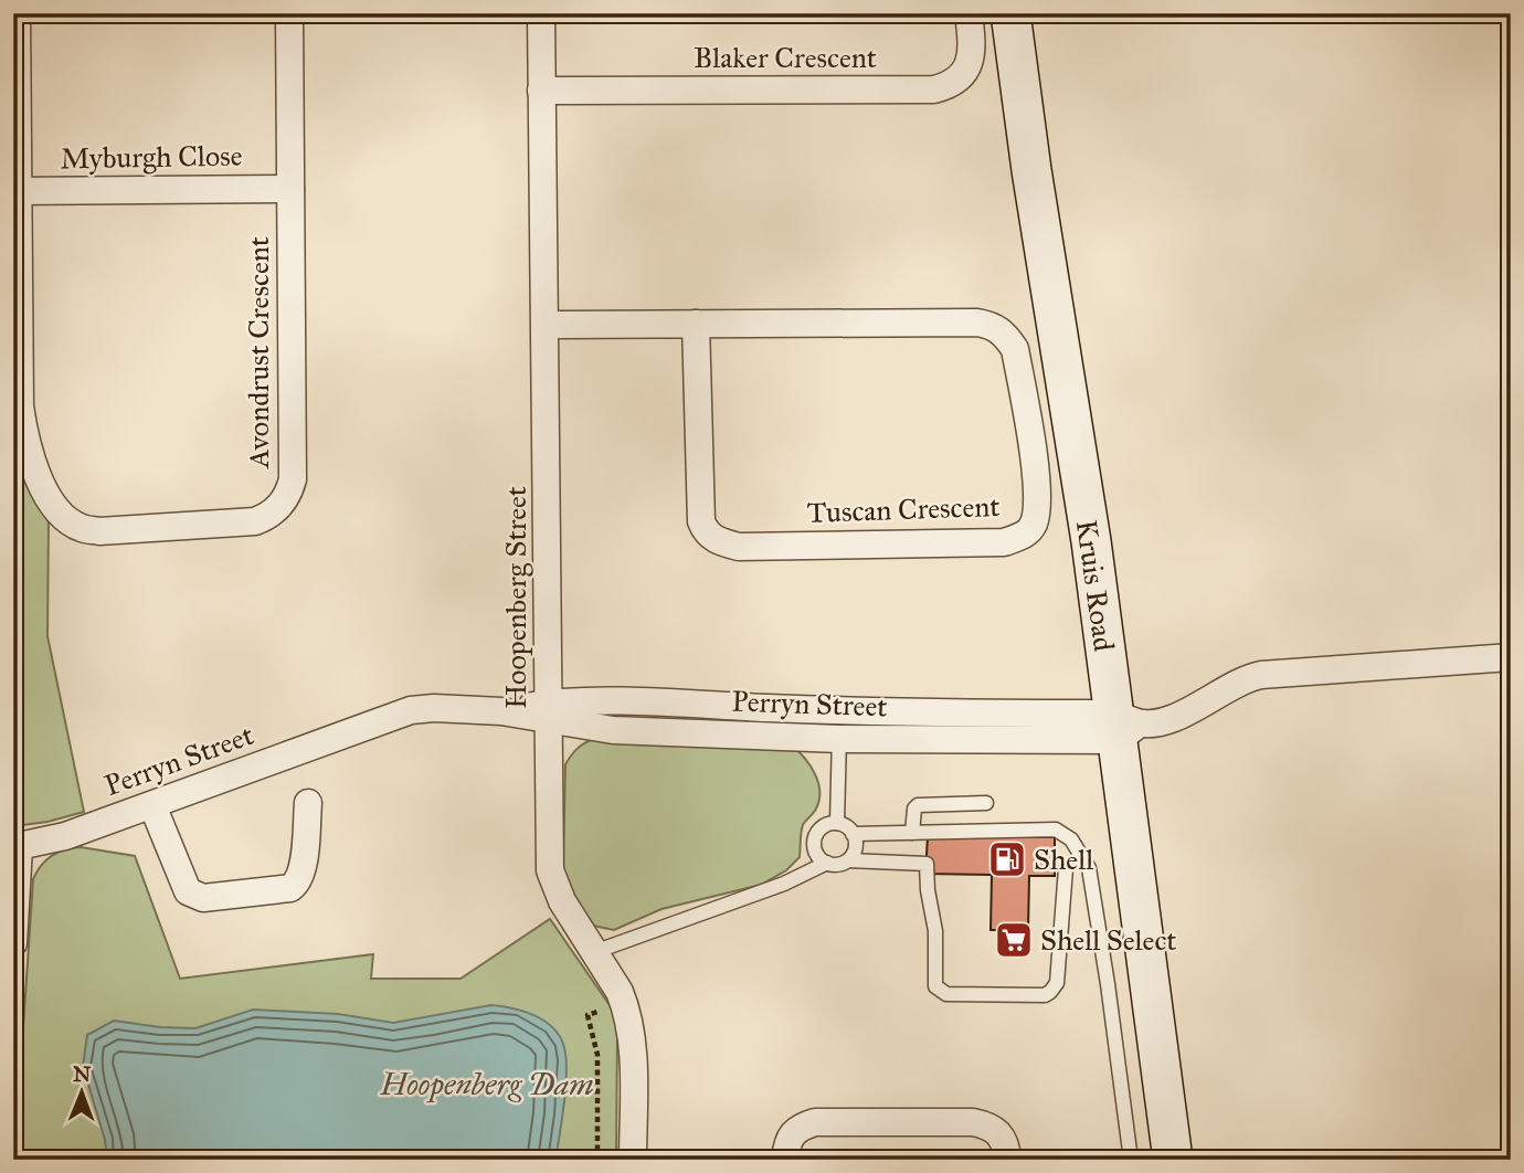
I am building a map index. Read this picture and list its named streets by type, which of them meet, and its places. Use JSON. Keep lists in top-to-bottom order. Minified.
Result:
{"streets":{"street":["Blaker Crescent","Myburgh Close","Avondrust Crescent","Tuscan Crescent","Kruis Road","Hoopenberg Street","Perryn Street"]},"crossings":[["Blaker Crescent","Hoopenberg Street"],["Myburgh Close","Avondrust Crescent"],["Tuscan Crescent","Hoopenberg Street"],["Kruis Road","Perryn Street"],["Hoopenberg Street","Perryn Street"]],"water":["Hoopenberg Dam"],"places":{"fuel station":["Shell"],"supermarket":["Shell Select"]},"north":"top"}
